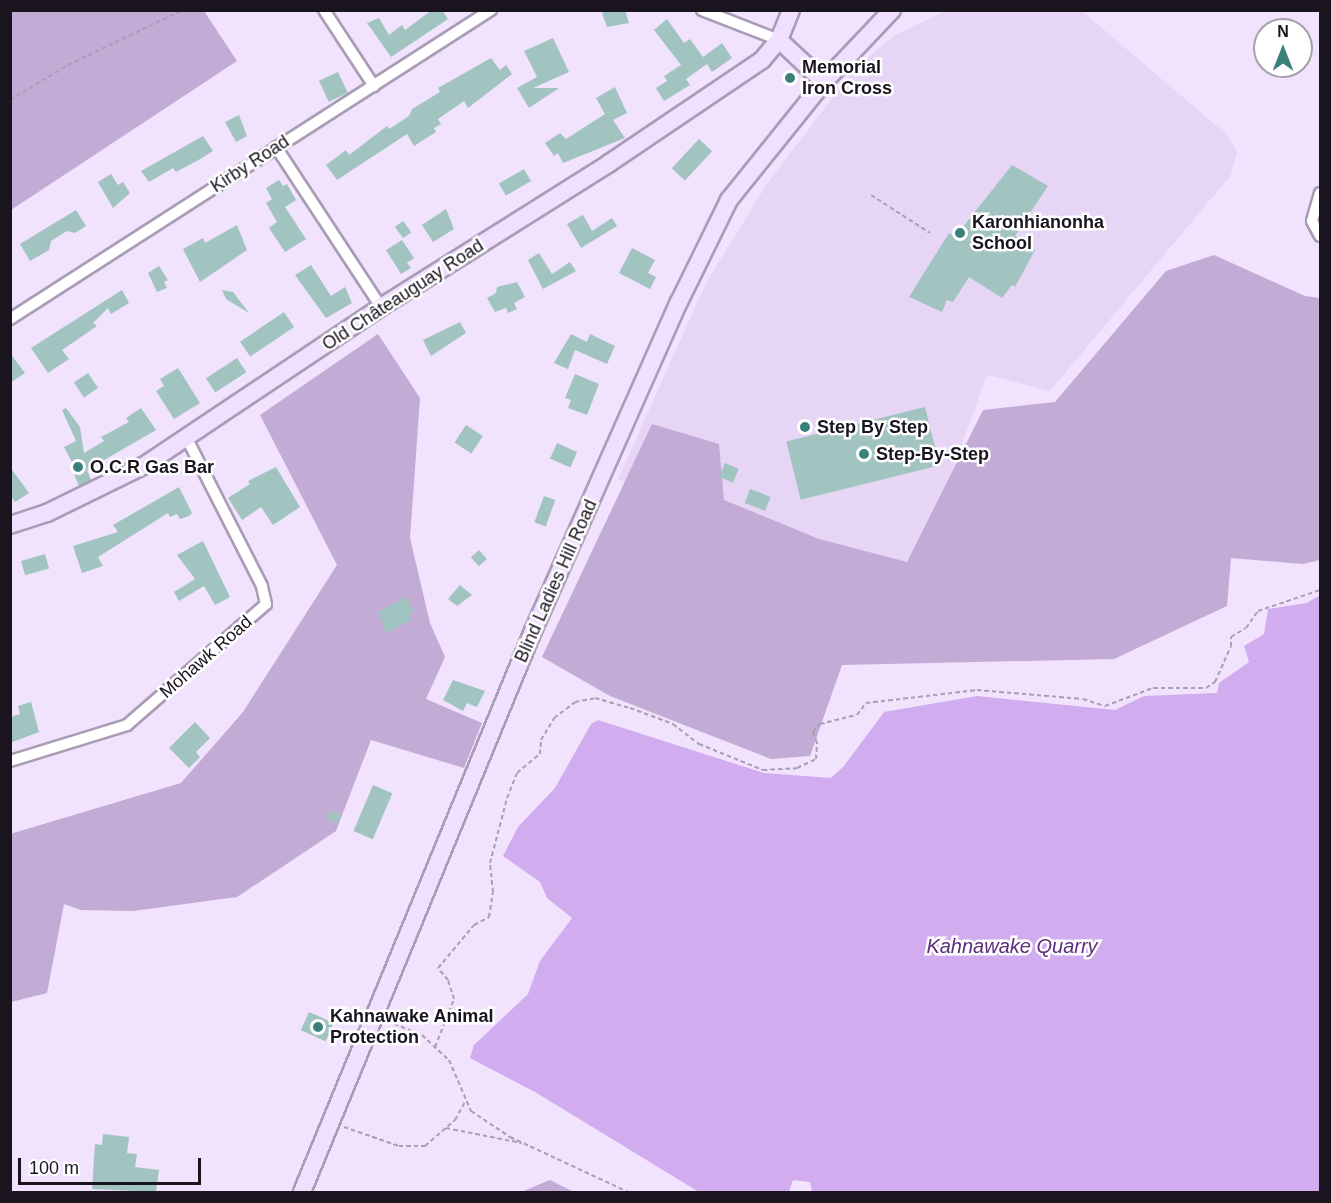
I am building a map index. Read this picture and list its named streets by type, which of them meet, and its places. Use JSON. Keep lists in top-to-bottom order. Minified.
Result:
{"streets":{"street":["Kirby Road","Old Châteauguay Road","Blind Ladies Hill Road","Mohawk Road"]},"crossings":[["Old Châteauguay Road","Mohawk Road"]],"water":["Kahnawake Quarry"],"places":["Memorial Iron Cross","Karonhianonha School","Step By Step","Step-By-Step","O.C.R Gas Bar","Kahnawake Animal Protection"],"scale_bar":"100 m","north":"top"}
